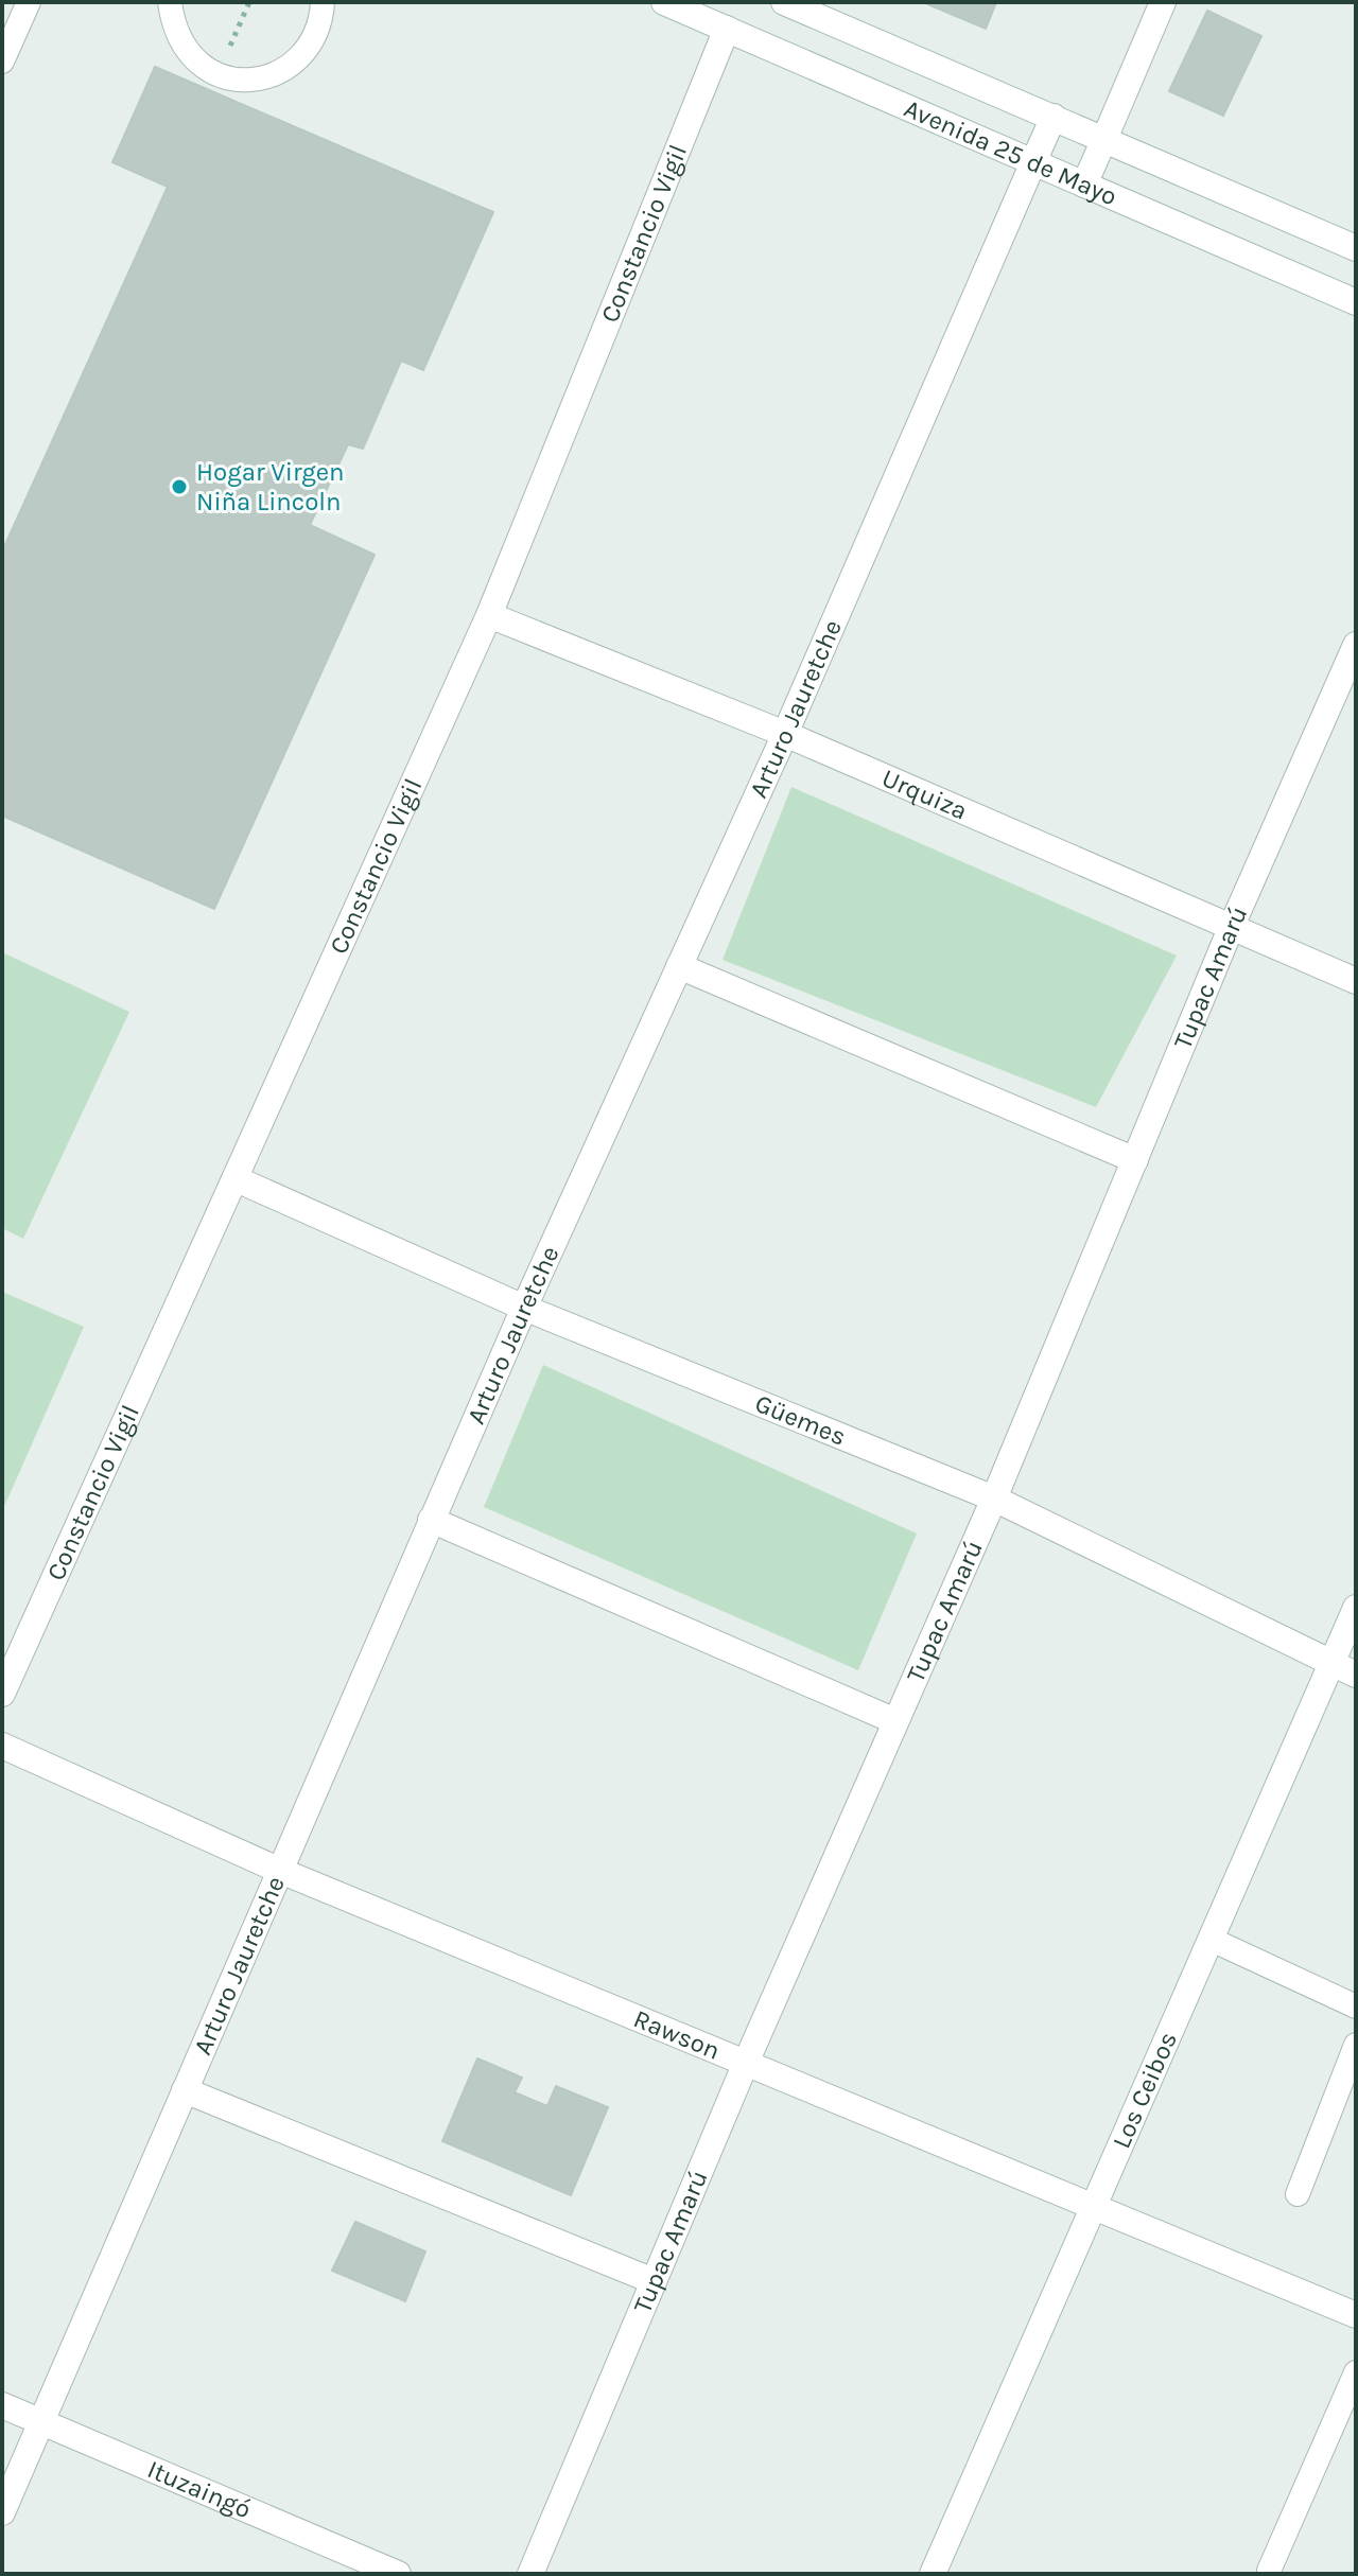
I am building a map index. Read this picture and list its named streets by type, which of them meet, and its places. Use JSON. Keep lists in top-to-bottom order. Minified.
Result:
{"streets":{"street":["Avenida 25 de Mayo","Constancio Vigil","Arturo Jauretche","Urquiza","Tupac Amarú","Güemes","Rawson","Los Ceibos","Ituzaingó"]},"crossings":[["Avenida 25 de Mayo","Constancio Vigil"],["Avenida 25 de Mayo","Arturo Jauretche"],["Constancio Vigil","Urquiza"],["Constancio Vigil","Güemes"],["Arturo Jauretche","Urquiza"],["Arturo Jauretche","Güemes"],["Arturo Jauretche","Rawson"],["Arturo Jauretche","Ituzaingó"],["Urquiza","Tupac Amarú"],["Tupac Amarú","Güemes"],["Tupac Amarú","Rawson"],["Güemes","Los Ceibos"],["Rawson","Los Ceibos"]],"places":["Hogar Virgen Niña Lincoln"]}
